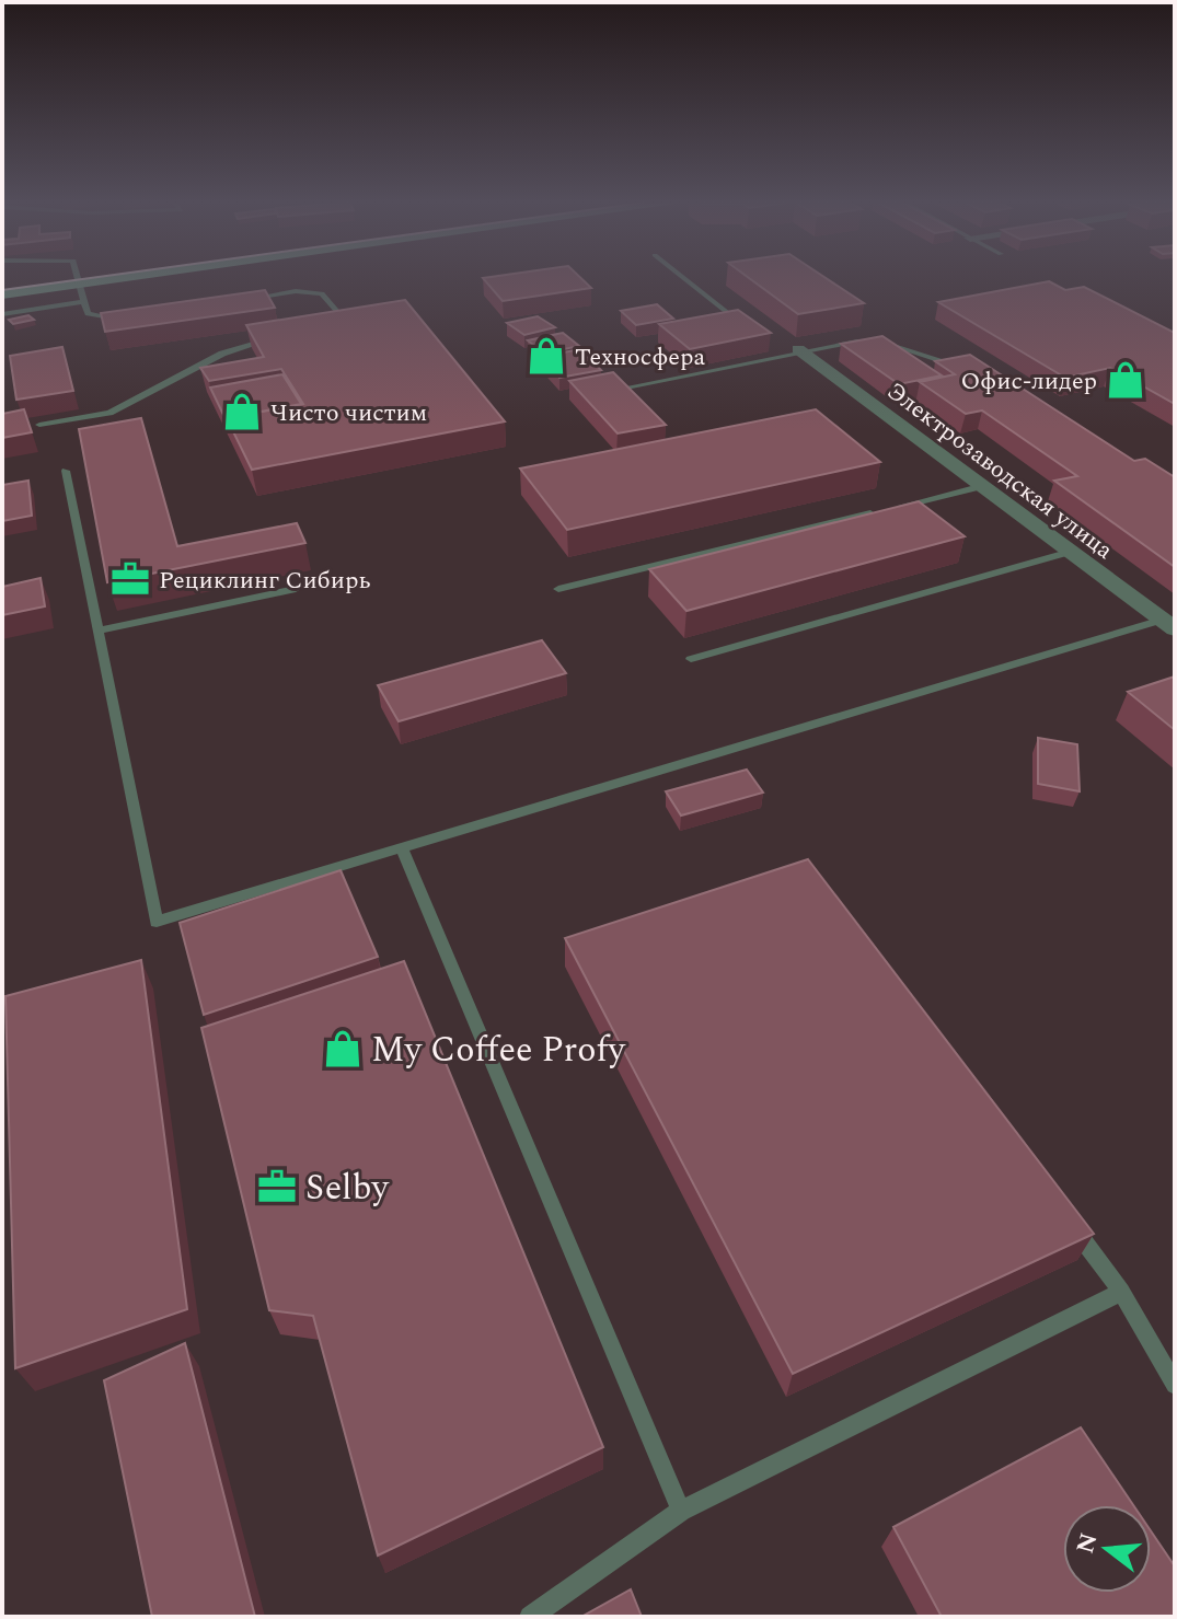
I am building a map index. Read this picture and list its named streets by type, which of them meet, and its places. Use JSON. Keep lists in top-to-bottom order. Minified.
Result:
{"streets":{"street":["Электрозаводская улица"]},"places":{"shop":["Техносфера","Офис-лидер","Чисто чистим","My Coffee Profy"],"office":["Рециклинг Сибирь","Selby"]},"north":"left"}
